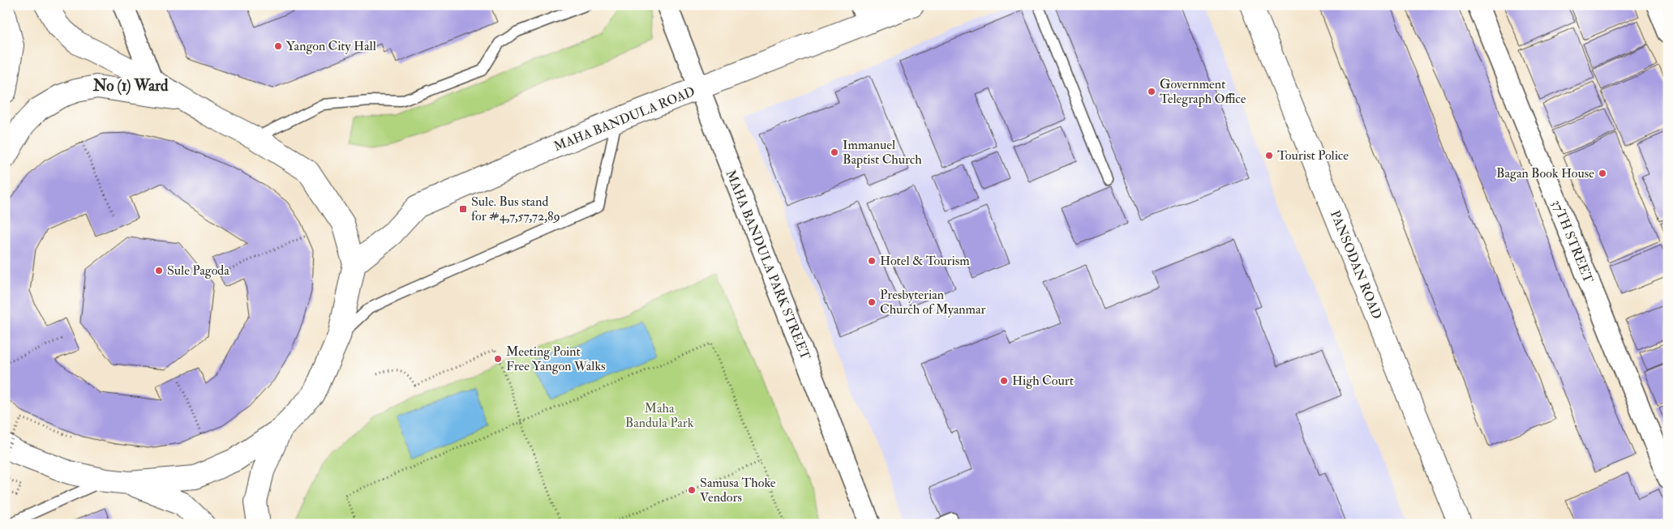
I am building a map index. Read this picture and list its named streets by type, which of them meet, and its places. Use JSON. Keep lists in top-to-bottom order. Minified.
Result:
{"streets":{"main road":["MAHA BANDULA ROAD","PANSODAN ROAD"],"street":["37TH STREET","MAHA BANDULA PARK STREET"]},"crossings":[["MAHA BANDULA ROAD","MAHA BANDULA PARK STREET"]],"districts":["No (1) Ward"],"parks":["Maha Bandula Park"],"places":{"other":["Yangon City Hall","Government Telegraph Office","Immanuel Baptist Church","Tourist Police","Bagan Book House","Hotel & Tourism","Sule Pagoda","Presbyterian Church of Myanmar","Meeting Point Free Yangon Walks","High Court","Samusa Thoke Vendors"],"transit":["Sule. Bus stand for #4,7,57,72,89"]}}
